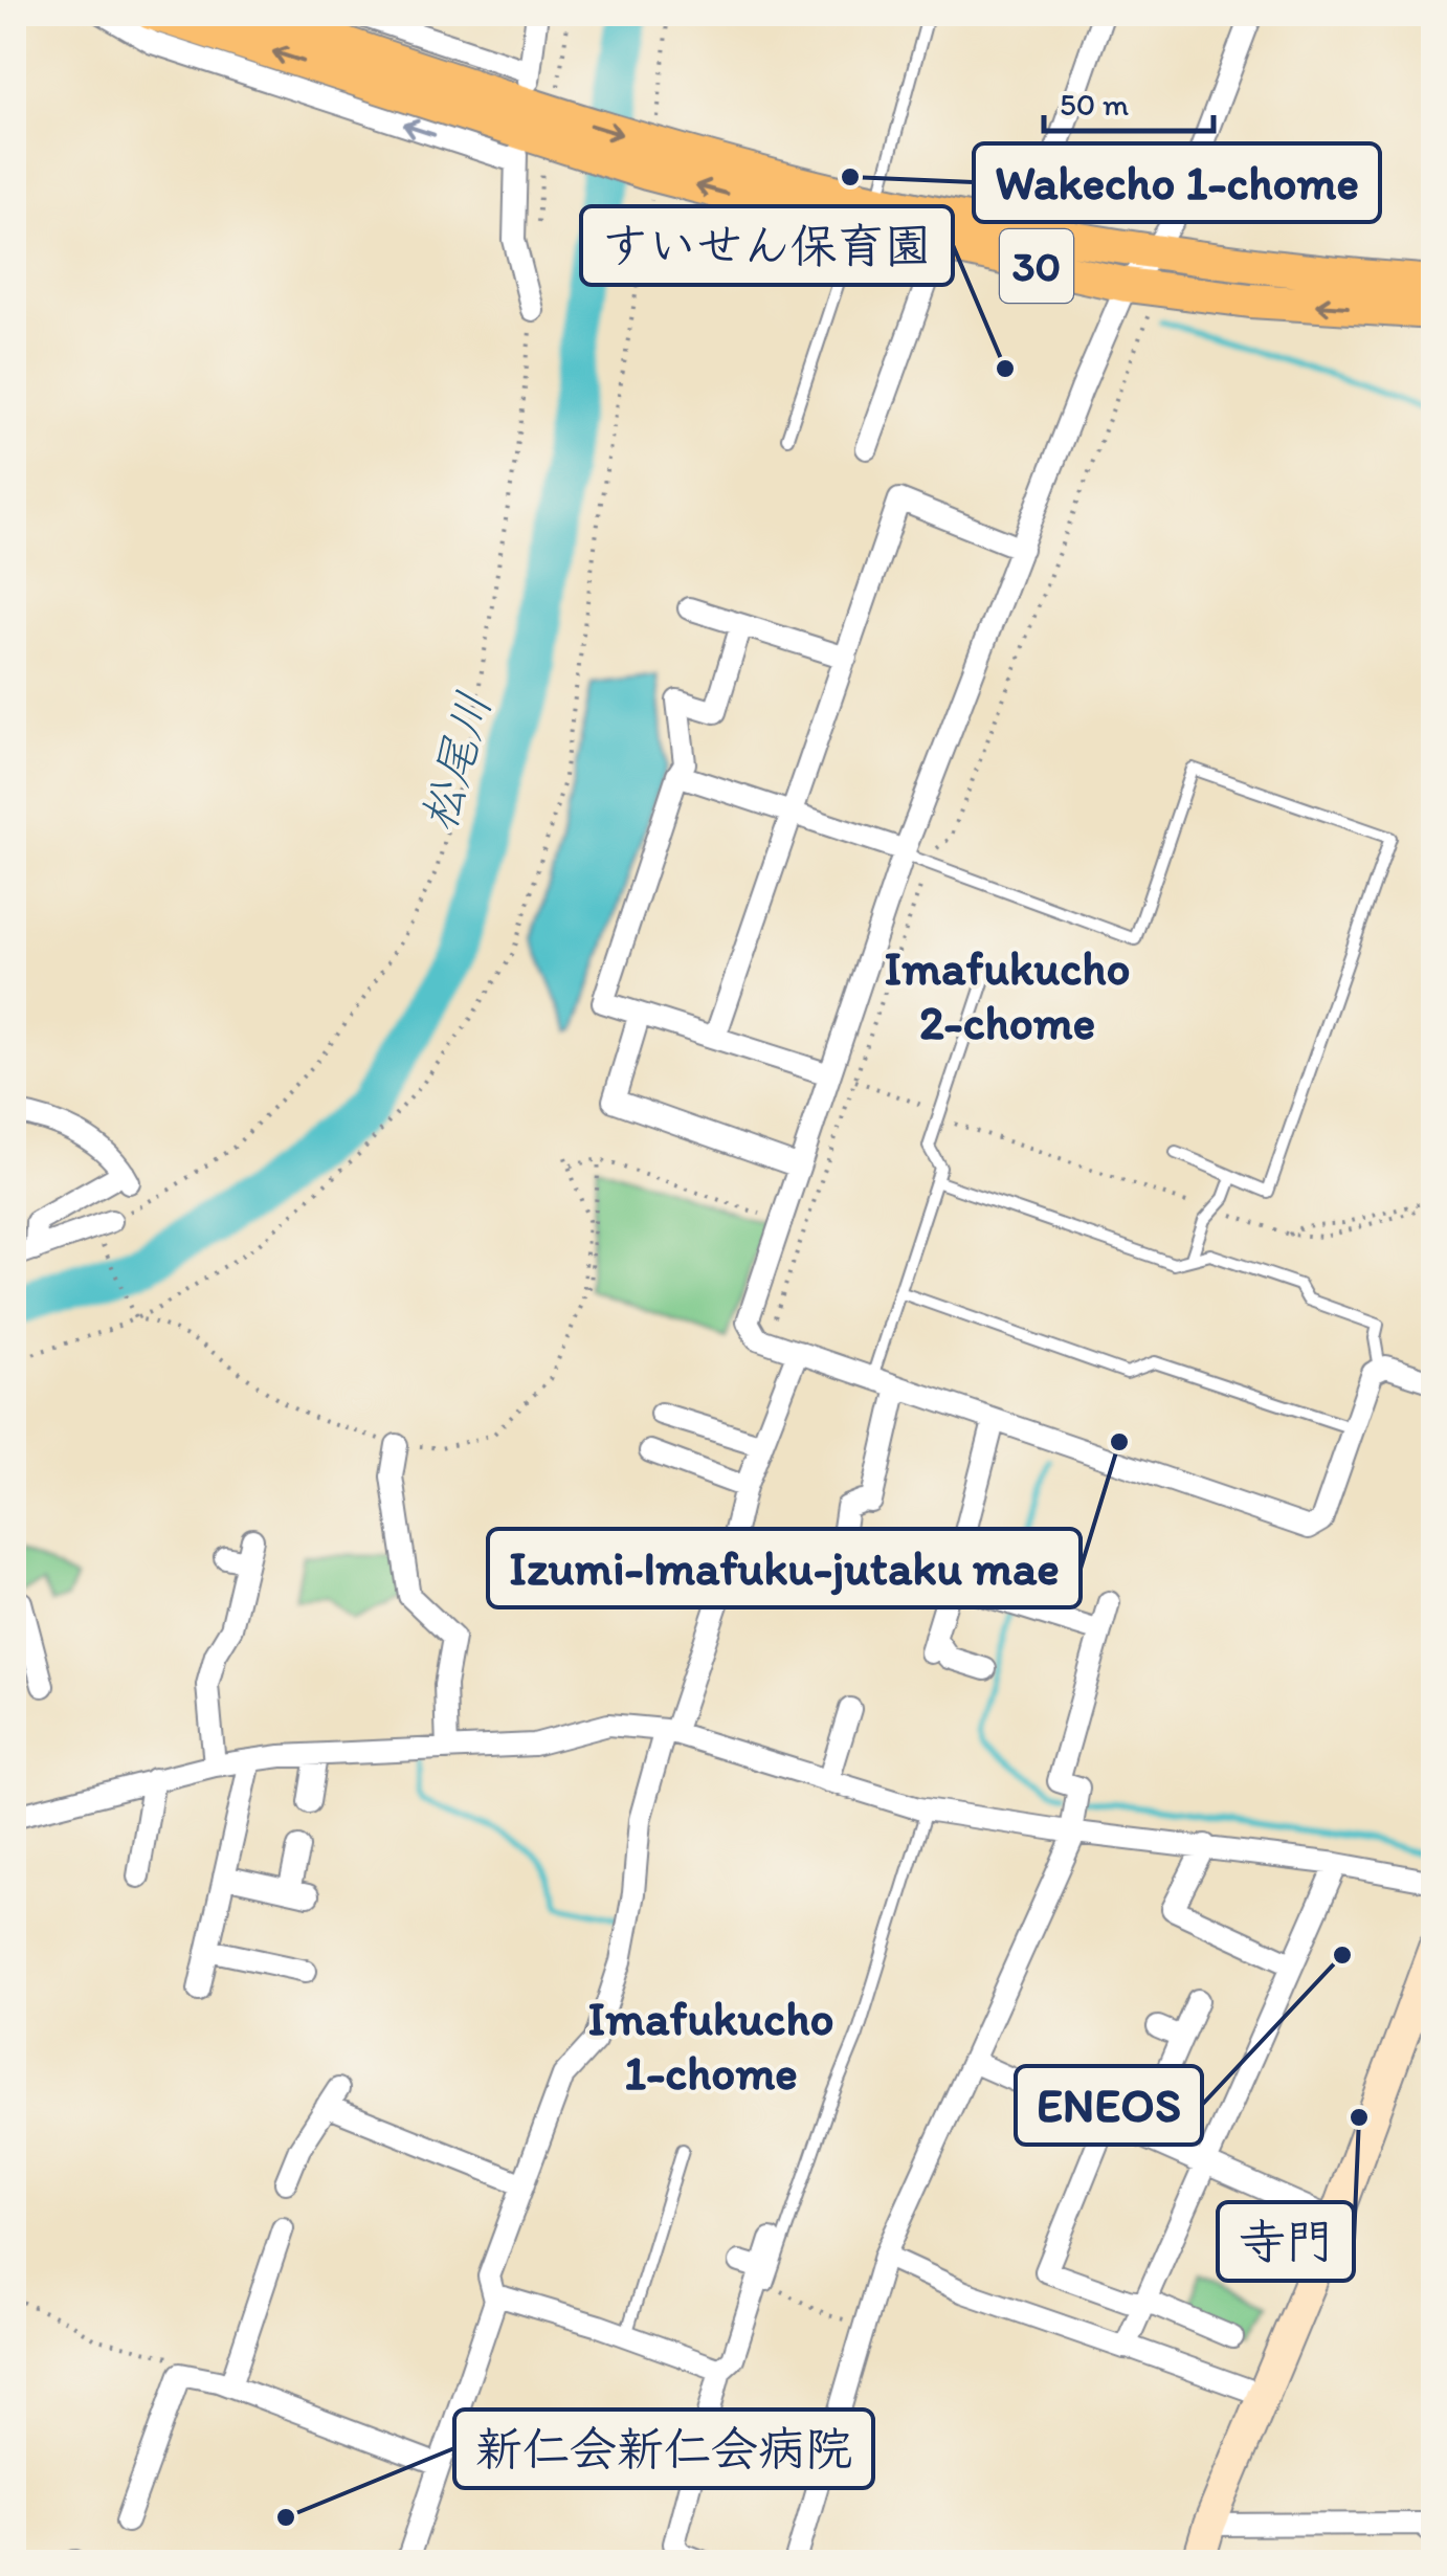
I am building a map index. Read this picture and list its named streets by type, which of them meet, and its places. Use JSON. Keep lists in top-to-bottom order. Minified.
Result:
{"streets":{"main road":["30"]},"districts":["Imafukucho 2-chome","Imafukucho 1-chome"],"water":["松尾川"],"places":["Wakecho 1-chome","すいせん保育園","Izumi-Imafuku-jutaku mae","ENEOS","寺門","新仁会新仁会病院"],"scale_bar":"50 m"}
